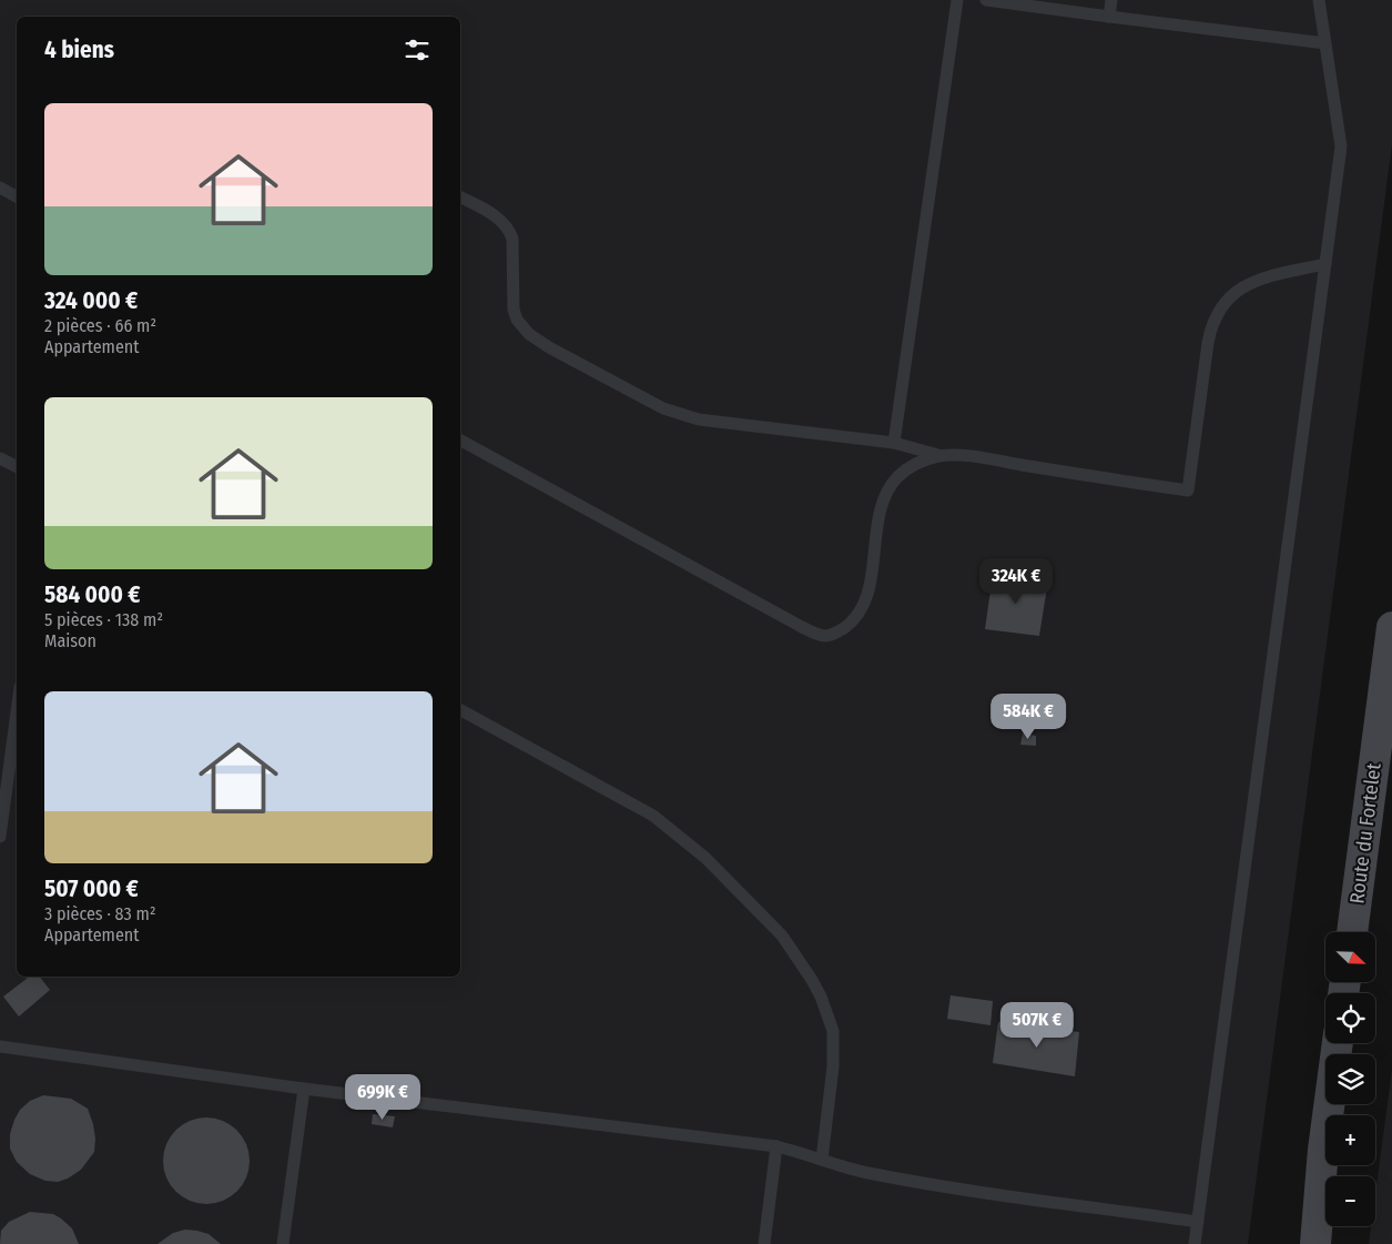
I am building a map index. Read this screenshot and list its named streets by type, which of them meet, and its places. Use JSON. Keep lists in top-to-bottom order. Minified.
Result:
{"streets":{"main road":["Route du Fortelet"]},"north":"bottom right","page":{"heading":"4 biens","list":[{"name":"324 000 €","note":"2 pièces · 66 m² · Appartement"},{"name":"584 000 €","note":"5 pièces · 138 m² · Maison"},{"name":"507 000 €","note":"3 pièces · 83 m² · Appartement"}],"price":["324K €","584K €","507K €","699K €"],"map_buttons":["+","−"]}}
